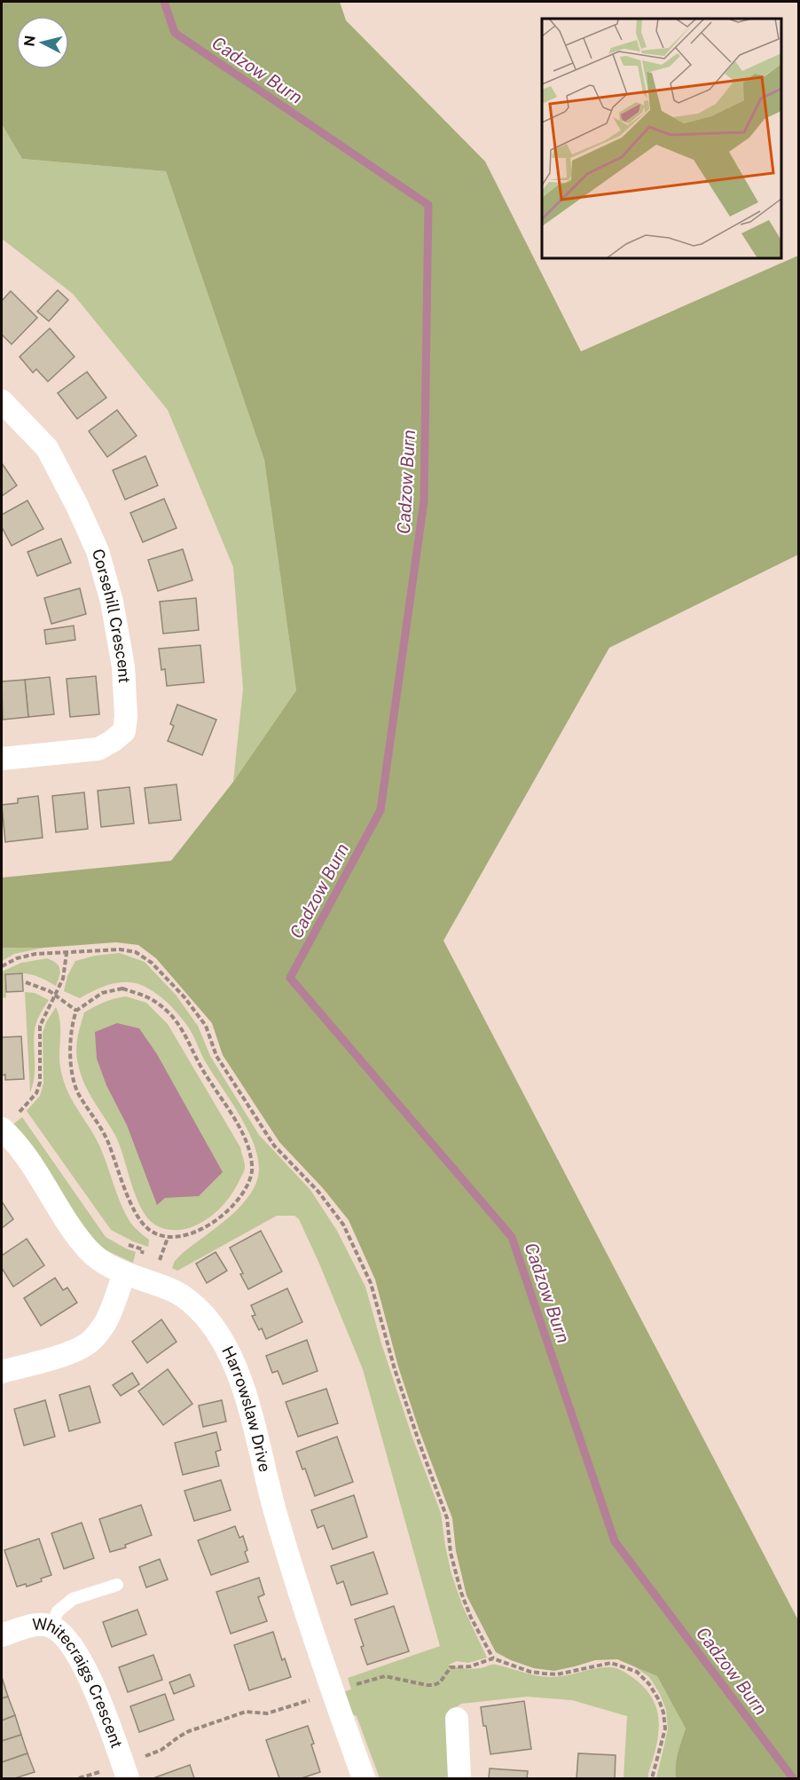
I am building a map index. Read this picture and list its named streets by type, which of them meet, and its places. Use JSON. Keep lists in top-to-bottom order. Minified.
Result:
{"streets":{"street":["Corsehill Crescent","Harrowslaw Drive","Whitecraigs Crescent"]},"water":["Cadzow Burn"],"north":"left"}
